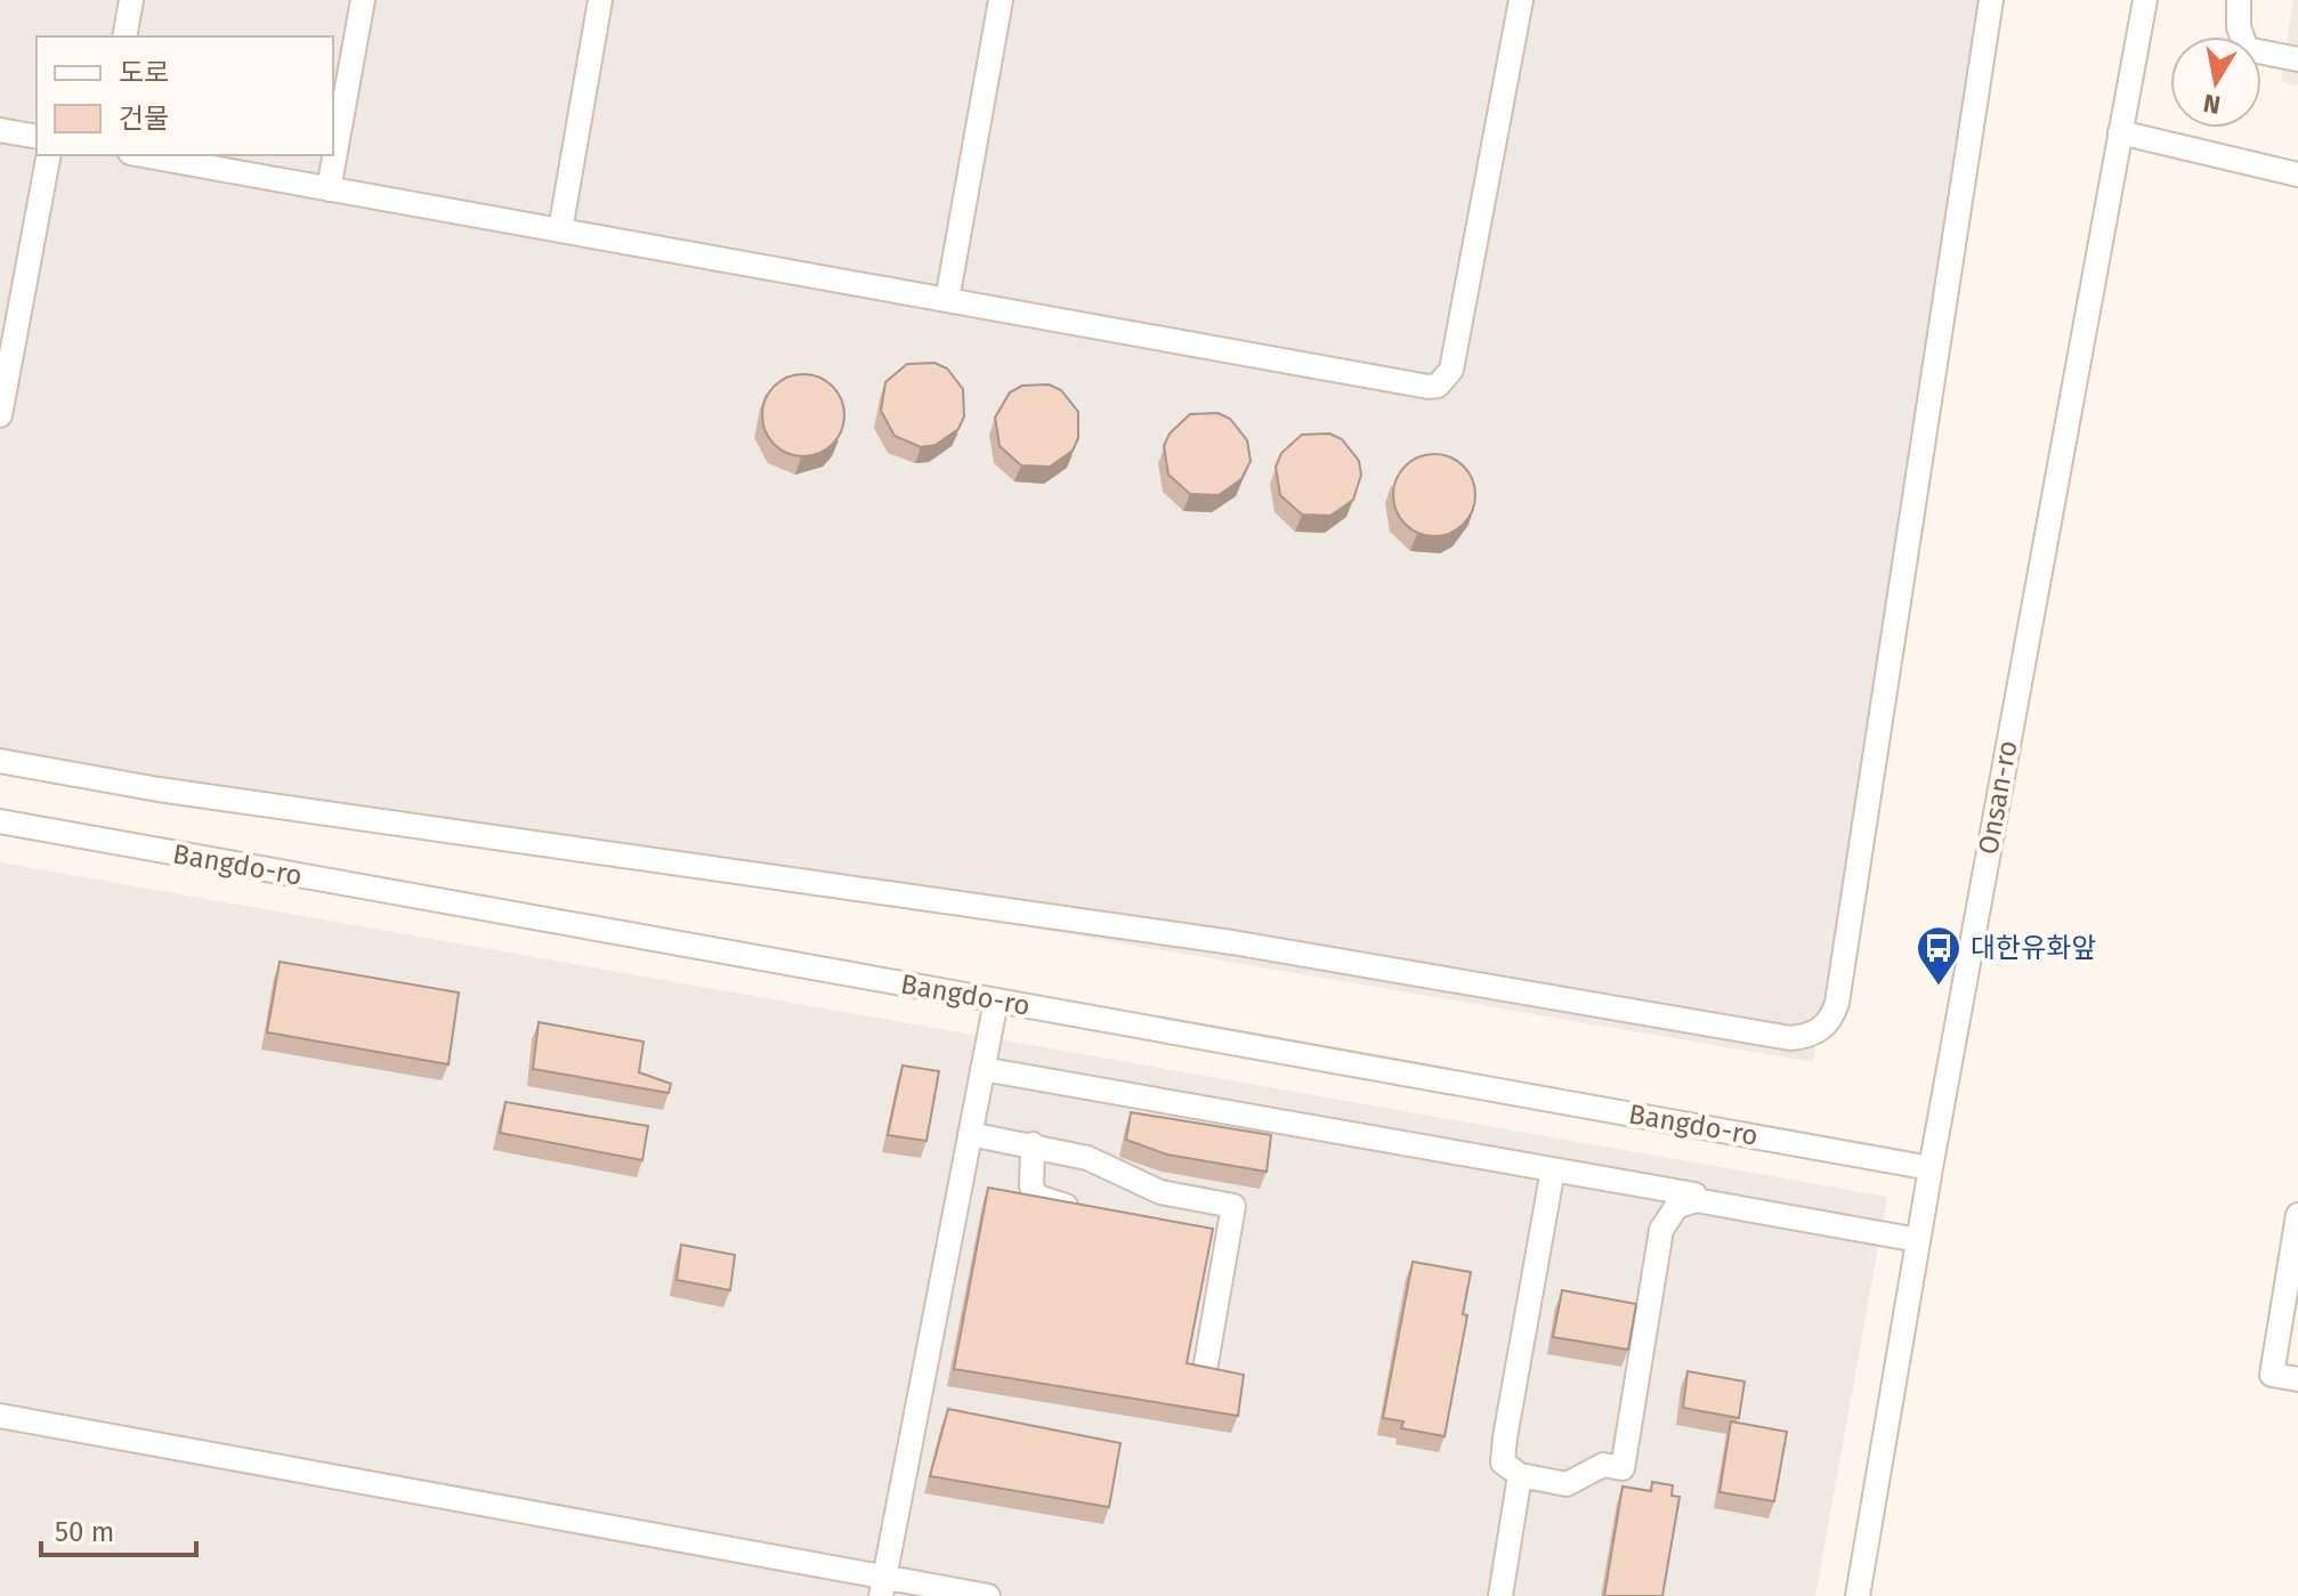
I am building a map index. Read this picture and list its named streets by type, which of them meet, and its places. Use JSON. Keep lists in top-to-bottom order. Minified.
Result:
{"streets":{"street":["Onsan-ro","Bangdo-ro"]},"crossings":[["Onsan-ro","Bangdo-ro"]],"places":{"bus stop":["대한유화앞"]},"legend":["도로","건물"],"scale_bar":"50 m","north":"bottom"}
